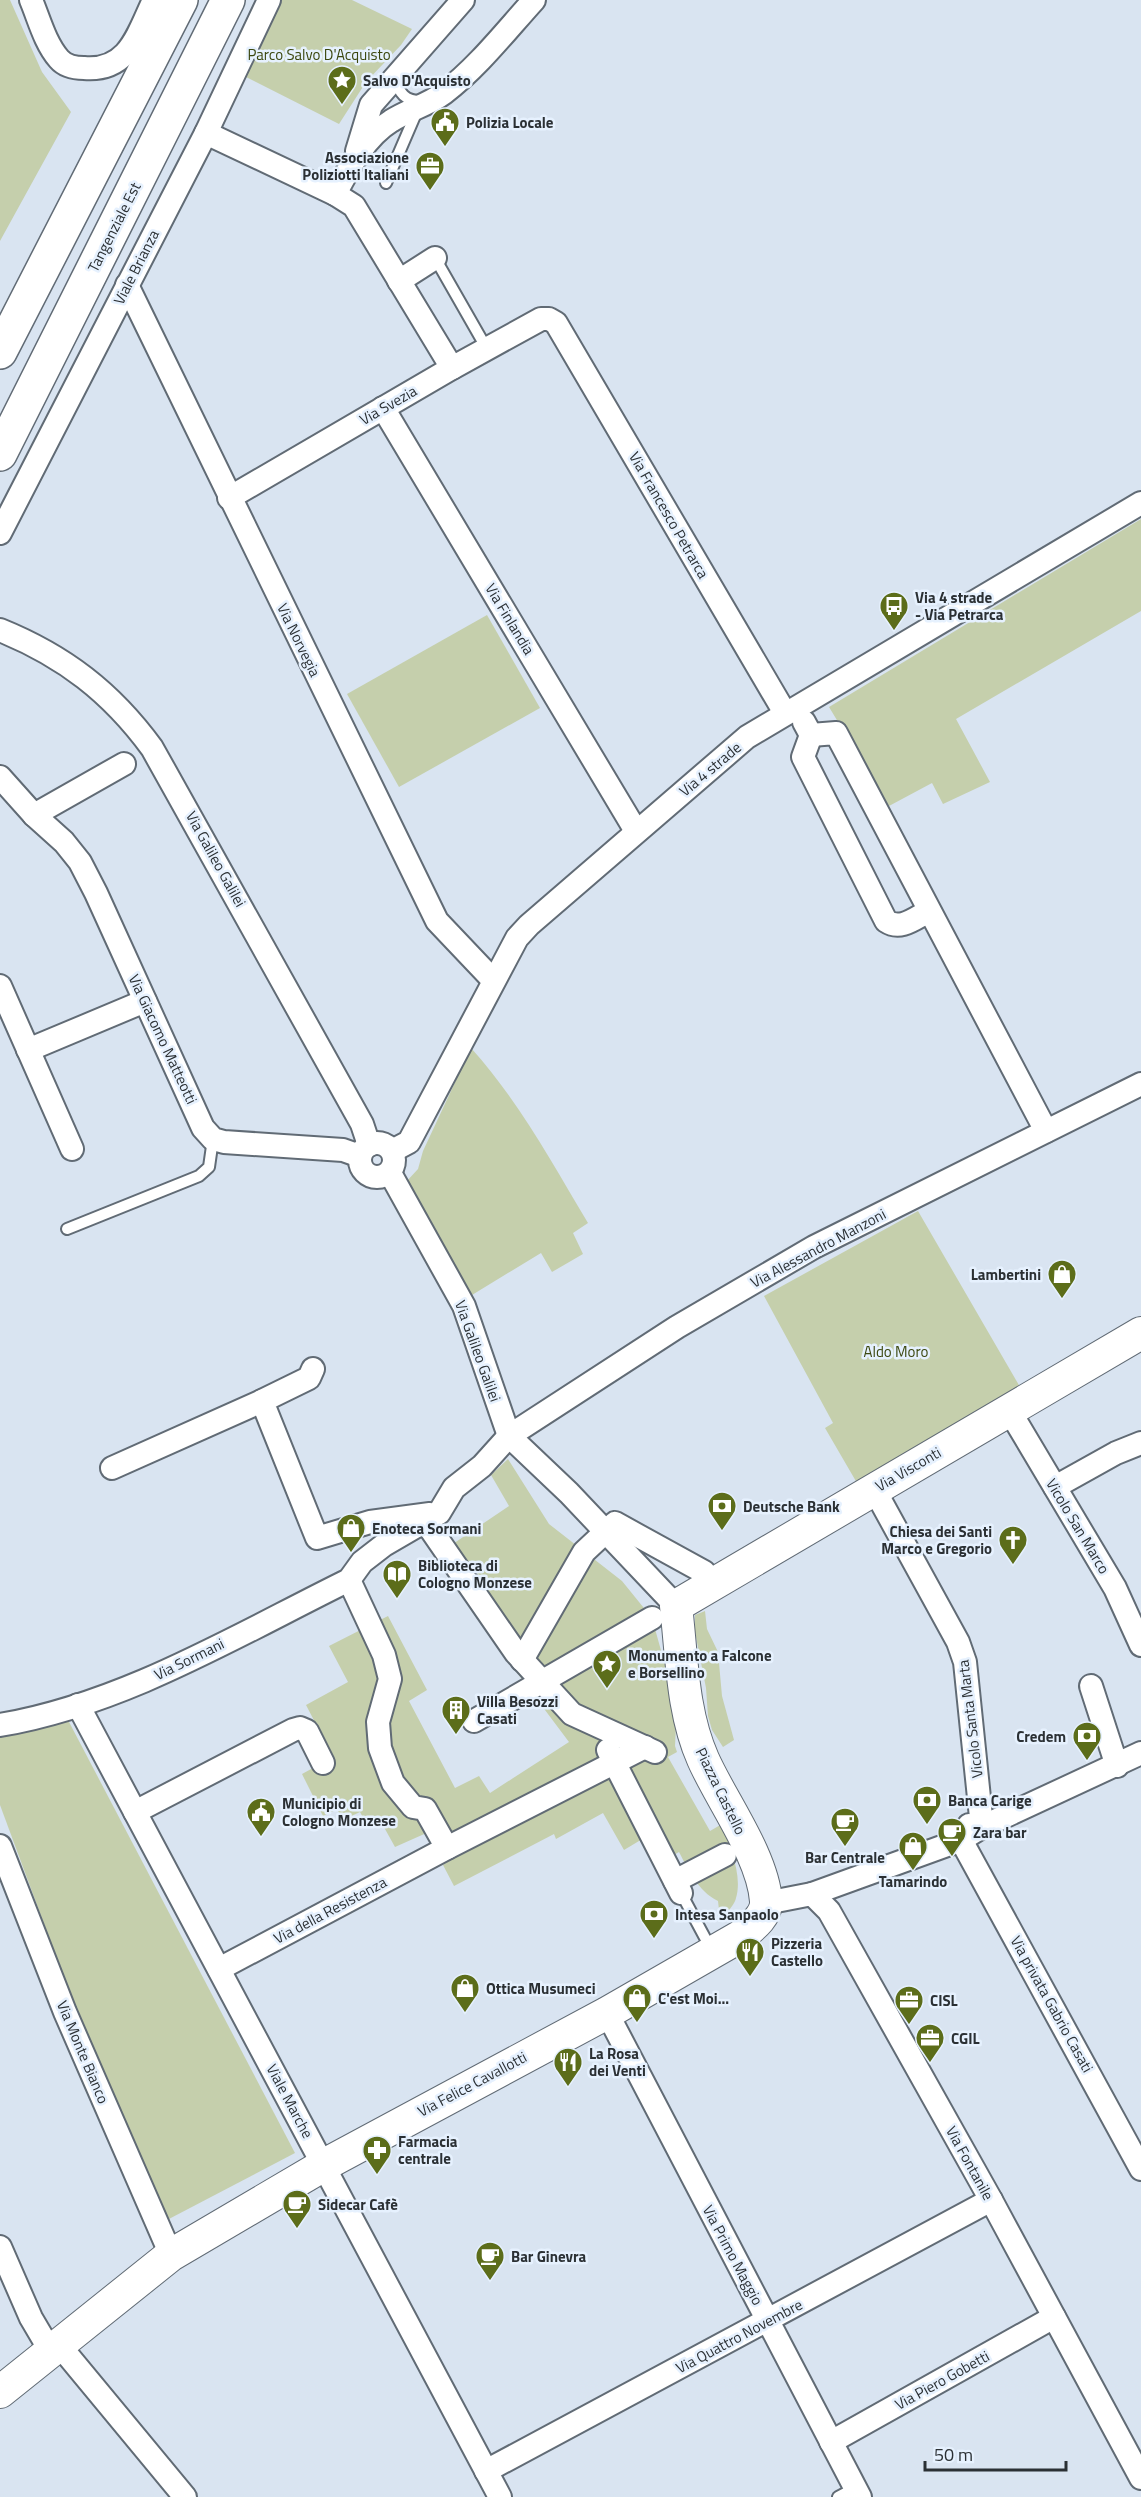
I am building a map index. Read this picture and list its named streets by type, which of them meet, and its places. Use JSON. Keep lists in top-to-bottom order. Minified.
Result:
{"streets":{"highway":["Tangenziale Est"],"street":["Viale Brianza","Via Svezia","Via Francesco Petrarca","Via Finlandia","Via Norvegia","Via 4 strade","Via Galileo Galilei","Via Giacomo Matteotti","Via Alessandro Manzoni","Via Visconti","Vicolo San Marco","Via Sormani","Vicolo Santa Marta","Piazza Castello","Via della Resistenza","Via privata Gabrio Casati","Via Monte Bianco","Via Felice Cavallotti","Viale Marche","Via Fontanile","Via Primo Maggio","Via Quattro Novembre","Via Piero Gobetti"]},"crossings":[["Viale Brianza","Via Norvegia"],["Via Svezia","Via Francesco Petrarca"],["Via Svezia","Via Finlandia"],["Via Svezia","Via Norvegia"],["Via Francesco Petrarca","Via 4 strade"],["Via Finlandia","Via 4 strade"],["Via Norvegia","Via 4 strade"],["Via 4 strade","Via Galileo Galilei"],["Via Galileo Galilei","Via Alessandro Manzoni"],["Via Alessandro Manzoni","Via Sormani"],["Via Visconti","Vicolo San Marco"],["Via Visconti","Vicolo Santa Marta"],["Via Visconti","Piazza Castello"],["Via Sormani","Viale Marche"],["Piazza Castello","Via Felice Cavallotti"],["Via della Resistenza","Viale Marche"],["Via Monte Bianco","Via Felice Cavallotti"],["Via Felice Cavallotti","Viale Marche"],["Via Felice Cavallotti","Via Primo Maggio"],["Viale Marche","Via Quattro Novembre"],["Via Fontanile","Via Quattro Novembre"],["Via Fontanile","Via Piero Gobetti"],["Via Primo Maggio","Via Quattro Novembre"],["Via Primo Maggio","Via Piero Gobetti"]],"parks":["Parco Salvo D'Acquisto","Aldo Moro"],"places":{"place":["Salvo D'Acquisto","Monumento a Falcone e Borsellino"],"public building":["Polizia Locale","Municipio di Cologno Monzese"],"office":["Associazione Poliziotti Italiani","CISL","CGIL"],"bus stop":["Via 4 strade - Via Petrarca"],"shop":["Lambertini","Enoteca Sormani","Tamarindo","Ottica Musumeci","C'est Moi..."],"bank":["Deutsche Bank","Credem","Banca Carige","Intesa Sanpaolo"],"church":["Chiesa dei Santi Marco e Gregorio"],"library":["Biblioteca di Cologno Monzese"],"building":["Villa Besozzi Casati"],"cafe":["Bar Centrale","Zara bar","Sidecar Cafè","Bar Ginevra"],"restaurant":["Pizzeria Castello","La Rosa dei Venti"],"pharmacy":["Farmacia centrale"]},"scale_bar":"50 m"}
